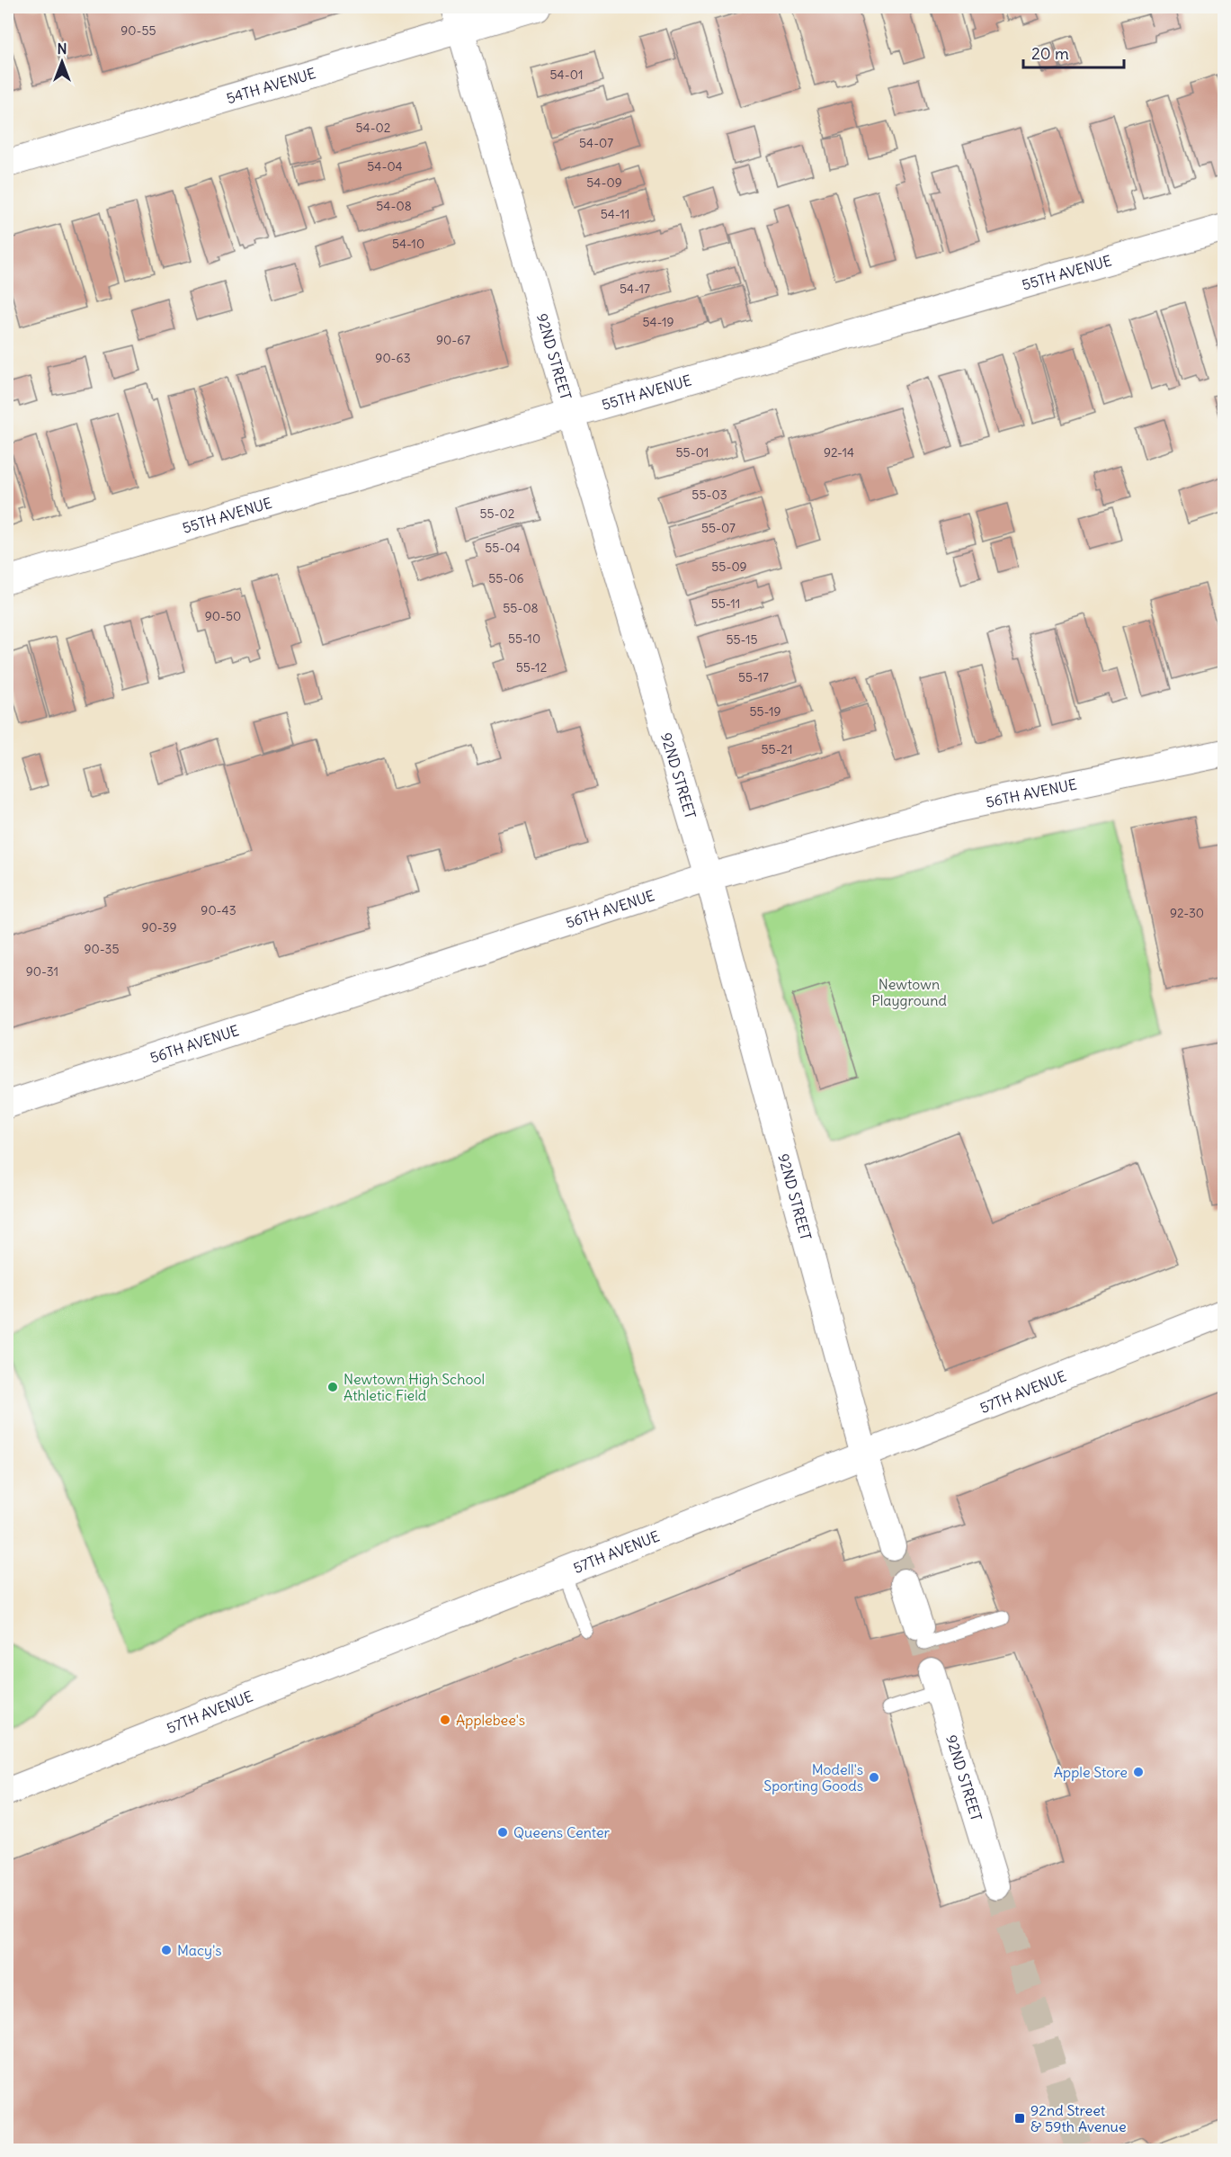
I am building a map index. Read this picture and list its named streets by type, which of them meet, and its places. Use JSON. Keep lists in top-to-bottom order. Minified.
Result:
{"streets":{"street":["54TH AVENUE","55TH AVENUE","92ND STREET","56TH AVENUE","57TH AVENUE"]},"crossings":[["54TH AVENUE","92ND STREET"],["55TH AVENUE","92ND STREET"],["92ND STREET","56TH AVENUE"],["92ND STREET","57TH AVENUE"]],"parks":["Newtown Playground"],"places":{"other":["Newtown High School Athletic Field","Applebee's","Apple Store","Modell's Sporting Goods","Queens Center","Macy's"],"transit":["92nd Street & 59th Avenue"]},"house_numbers":["90-55","54-01","54-02","54-07","54-04","54-09","54-08","54-11","54-10","54-17","54-19","90-67","90-63","55-01","92-14","55-03","55-02","55-07","55-04","55-09","55-06","55-11","55-08","90-50","55-10","55-15","55-12","55-17","55-19","55-21","90-43","92-30","90-39","90-35","90-31"],"scale_bar":"20 m","north":"top"}
